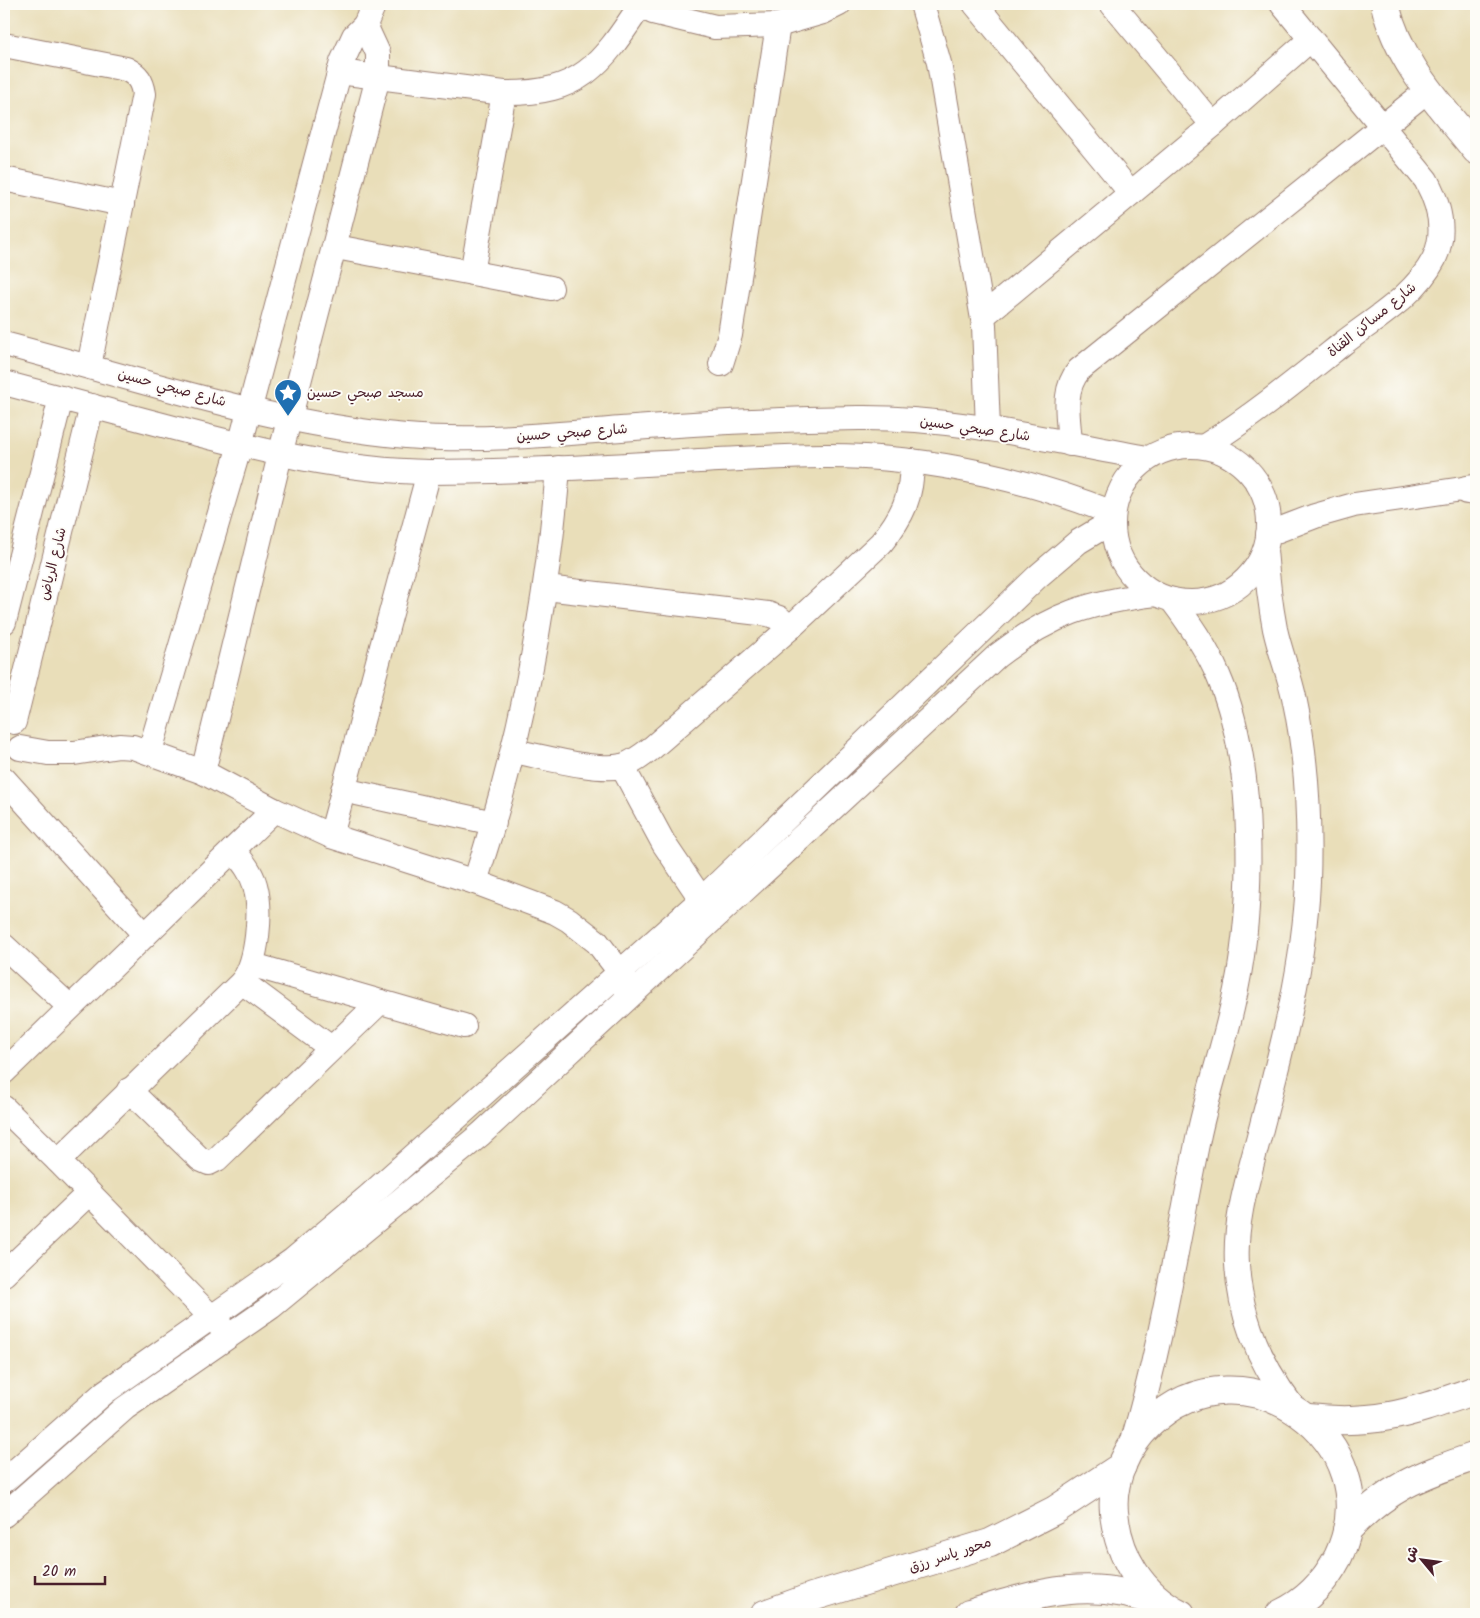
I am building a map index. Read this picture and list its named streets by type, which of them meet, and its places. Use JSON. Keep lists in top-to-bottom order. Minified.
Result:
{"streets":{"main road":["محور ياسر رزق"],"street":["شارع مساكن القناة","شارع صبحي حسين","شارع الرياض"]},"crossings":[["شارع مساكن القناة","شارع صبحي حسين"]],"places":{"place":["مسجد صبحي حسين"]},"scale_bar":"20 m","north":"top left"}
